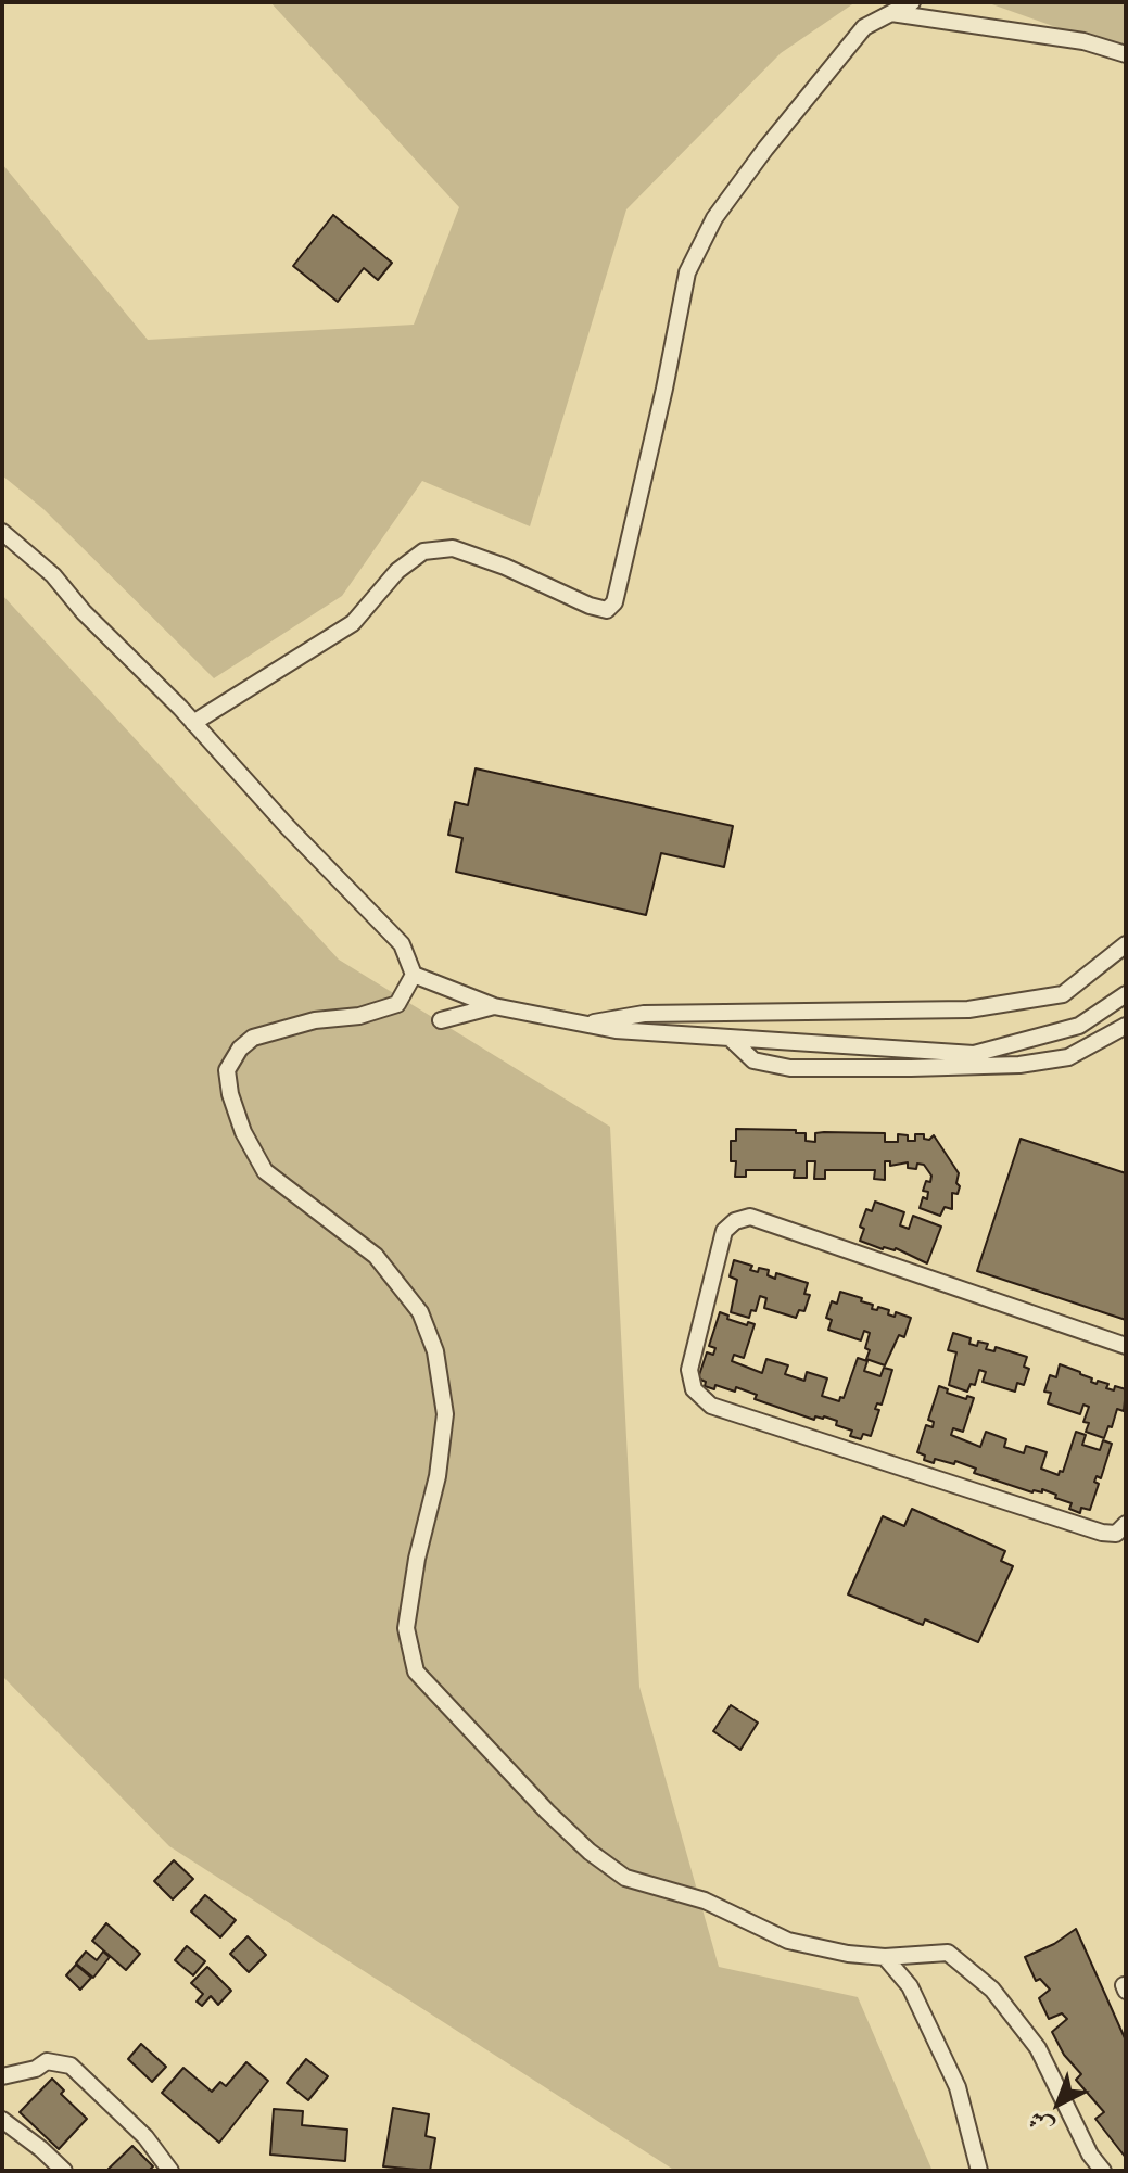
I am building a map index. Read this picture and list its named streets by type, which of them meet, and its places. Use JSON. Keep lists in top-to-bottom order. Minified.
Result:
{"north":"bottom left"}
